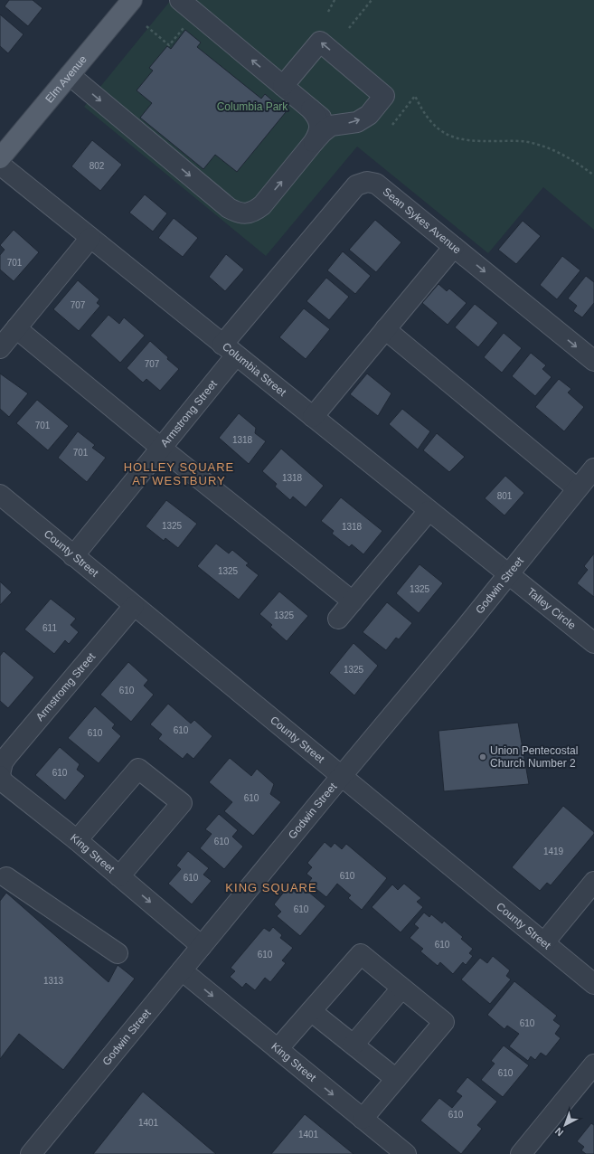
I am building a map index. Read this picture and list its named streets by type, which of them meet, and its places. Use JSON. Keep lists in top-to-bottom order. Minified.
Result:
{"streets":{"main road":["Elm Avenue"],"street":["Sean Sykes Avenue","Columbia Street","Armstrong Street","County Street","Godwin Street","Talley Circle","Armstromg Street","King Street"]},"crossings":[["Sean Sykes Avenue","Columbia Street"],["Sean Sykes Avenue","Armstrong Street"],["Columbia Street","Armstrong Street"],["Columbia Street","Godwin Street"],["Columbia Street","Talley Circle"],["Armstrong Street","County Street"],["County Street","Godwin Street"],["County Street","Armstromg Street"],["Godwin Street","Talley Circle"],["Godwin Street","King Street"],["Armstromg Street","King Street"]],"districts":["HOLLEY SQUARE AT WESTBURY","KING SQUARE"],"parks":["Columbia Park"],"places":["Union Pentecostal Church Number 2"],"house_numbers":["802","701","707","707","701","1318","701","1318","801","1325","1318","1325","1325","1325","611","1325","610","610","610","610","610","610","1419","610","610","610","610","610","1313","610","610","610","1401","1401"],"north":"bottom left"}
